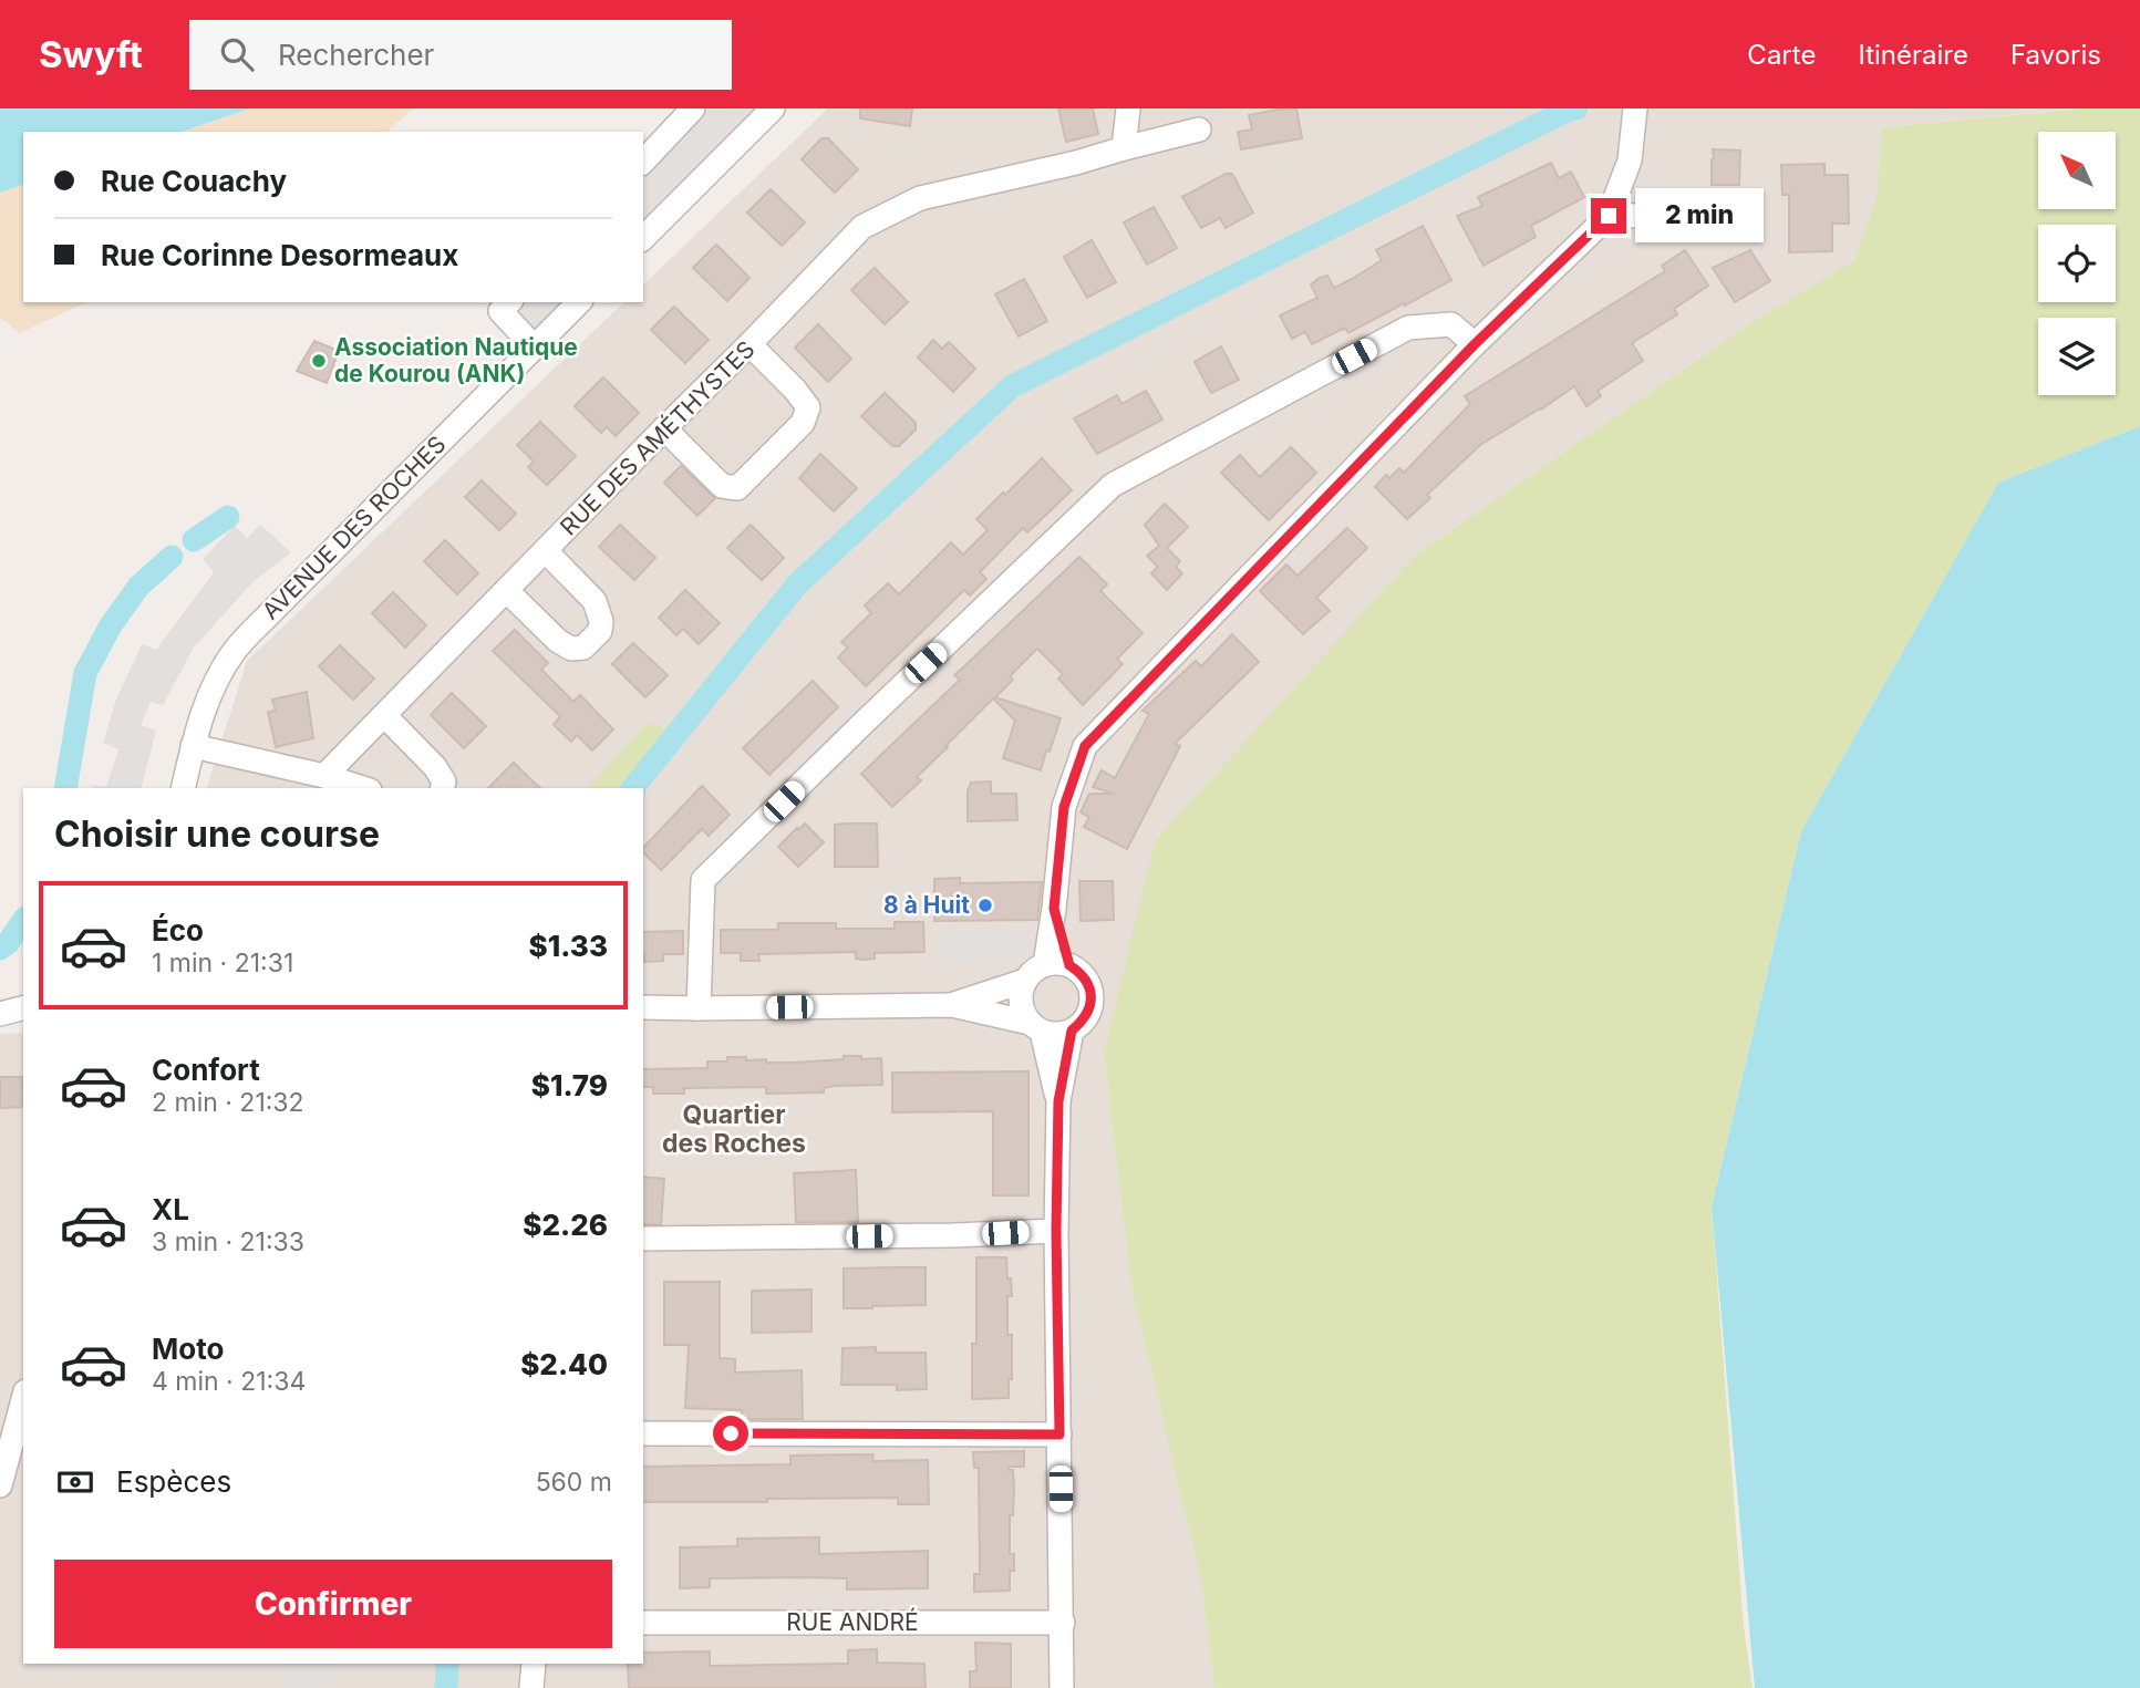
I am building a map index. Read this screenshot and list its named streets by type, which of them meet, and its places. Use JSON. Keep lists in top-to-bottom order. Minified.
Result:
{"streets":{"street":["RUE DES AMÉTHYSTES","AVENUE DES ROCHES","RUE ANDRÉ"]},"districts":["Quartier des Roches"],"places":["Association Nautique de Kourou (ANK)","8 à Huit"],"north":"top left","page":{"header":"Swyft","search":"Rechercher","nav":["Carte","Itinéraire","Favoris"],"banner":["Rue Couachy","Rue Corinne Desormeaux"],"bubble":"2 min","heading":"Choisir une course","list":[{"name":"Éco","note":"1 min · 21:31","value":"$1.33"},{"name":"Confort","note":"2 min · 21:32","value":"$1.79"},{"name":"XL","note":"3 min · 21:33","value":"$2.26"},{"name":"Moto","note":"4 min · 21:34","value":"$2.40"}],"pay":["Espèces","560 m"],"buttons":"Confirmer"}}
